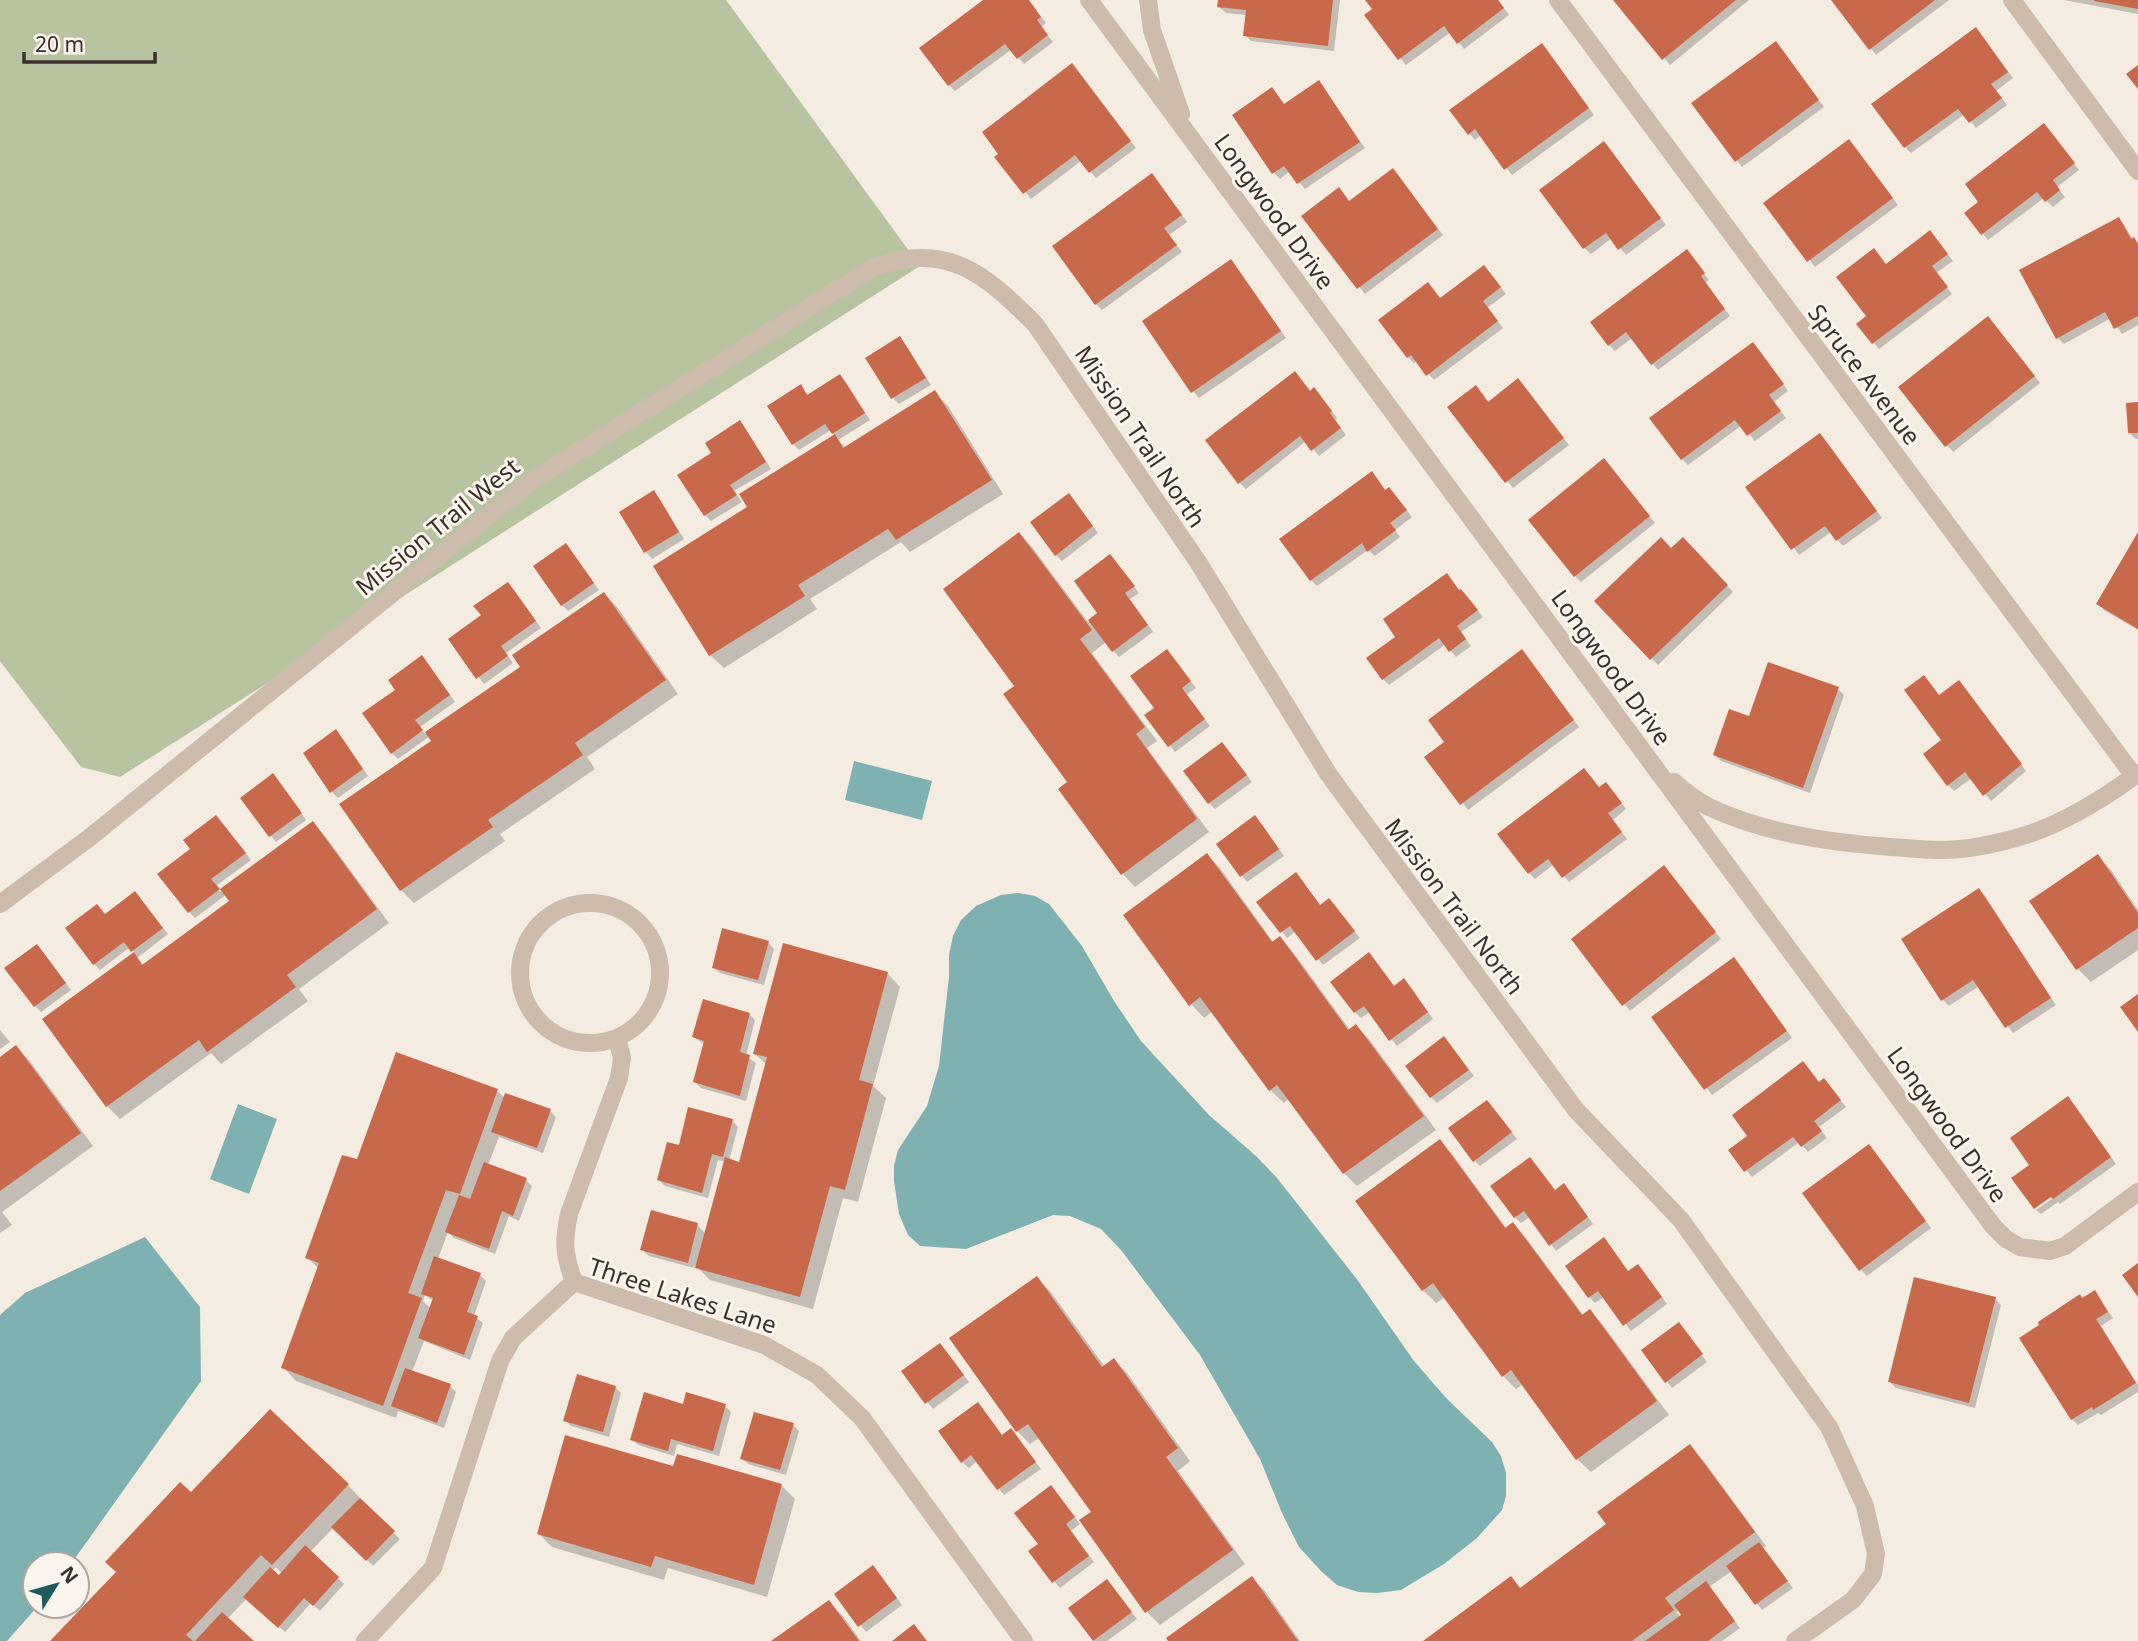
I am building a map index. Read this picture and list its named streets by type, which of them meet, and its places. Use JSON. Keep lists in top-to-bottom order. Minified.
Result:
{"streets":{"street":["Longwood Drive","Spruce Avenue","Mission Trail North","Mission Trail West","Three Lakes Lane"]},"crossings":[["Mission Trail North","Mission Trail West"]],"scale_bar":"20 m","north":"top right"}
